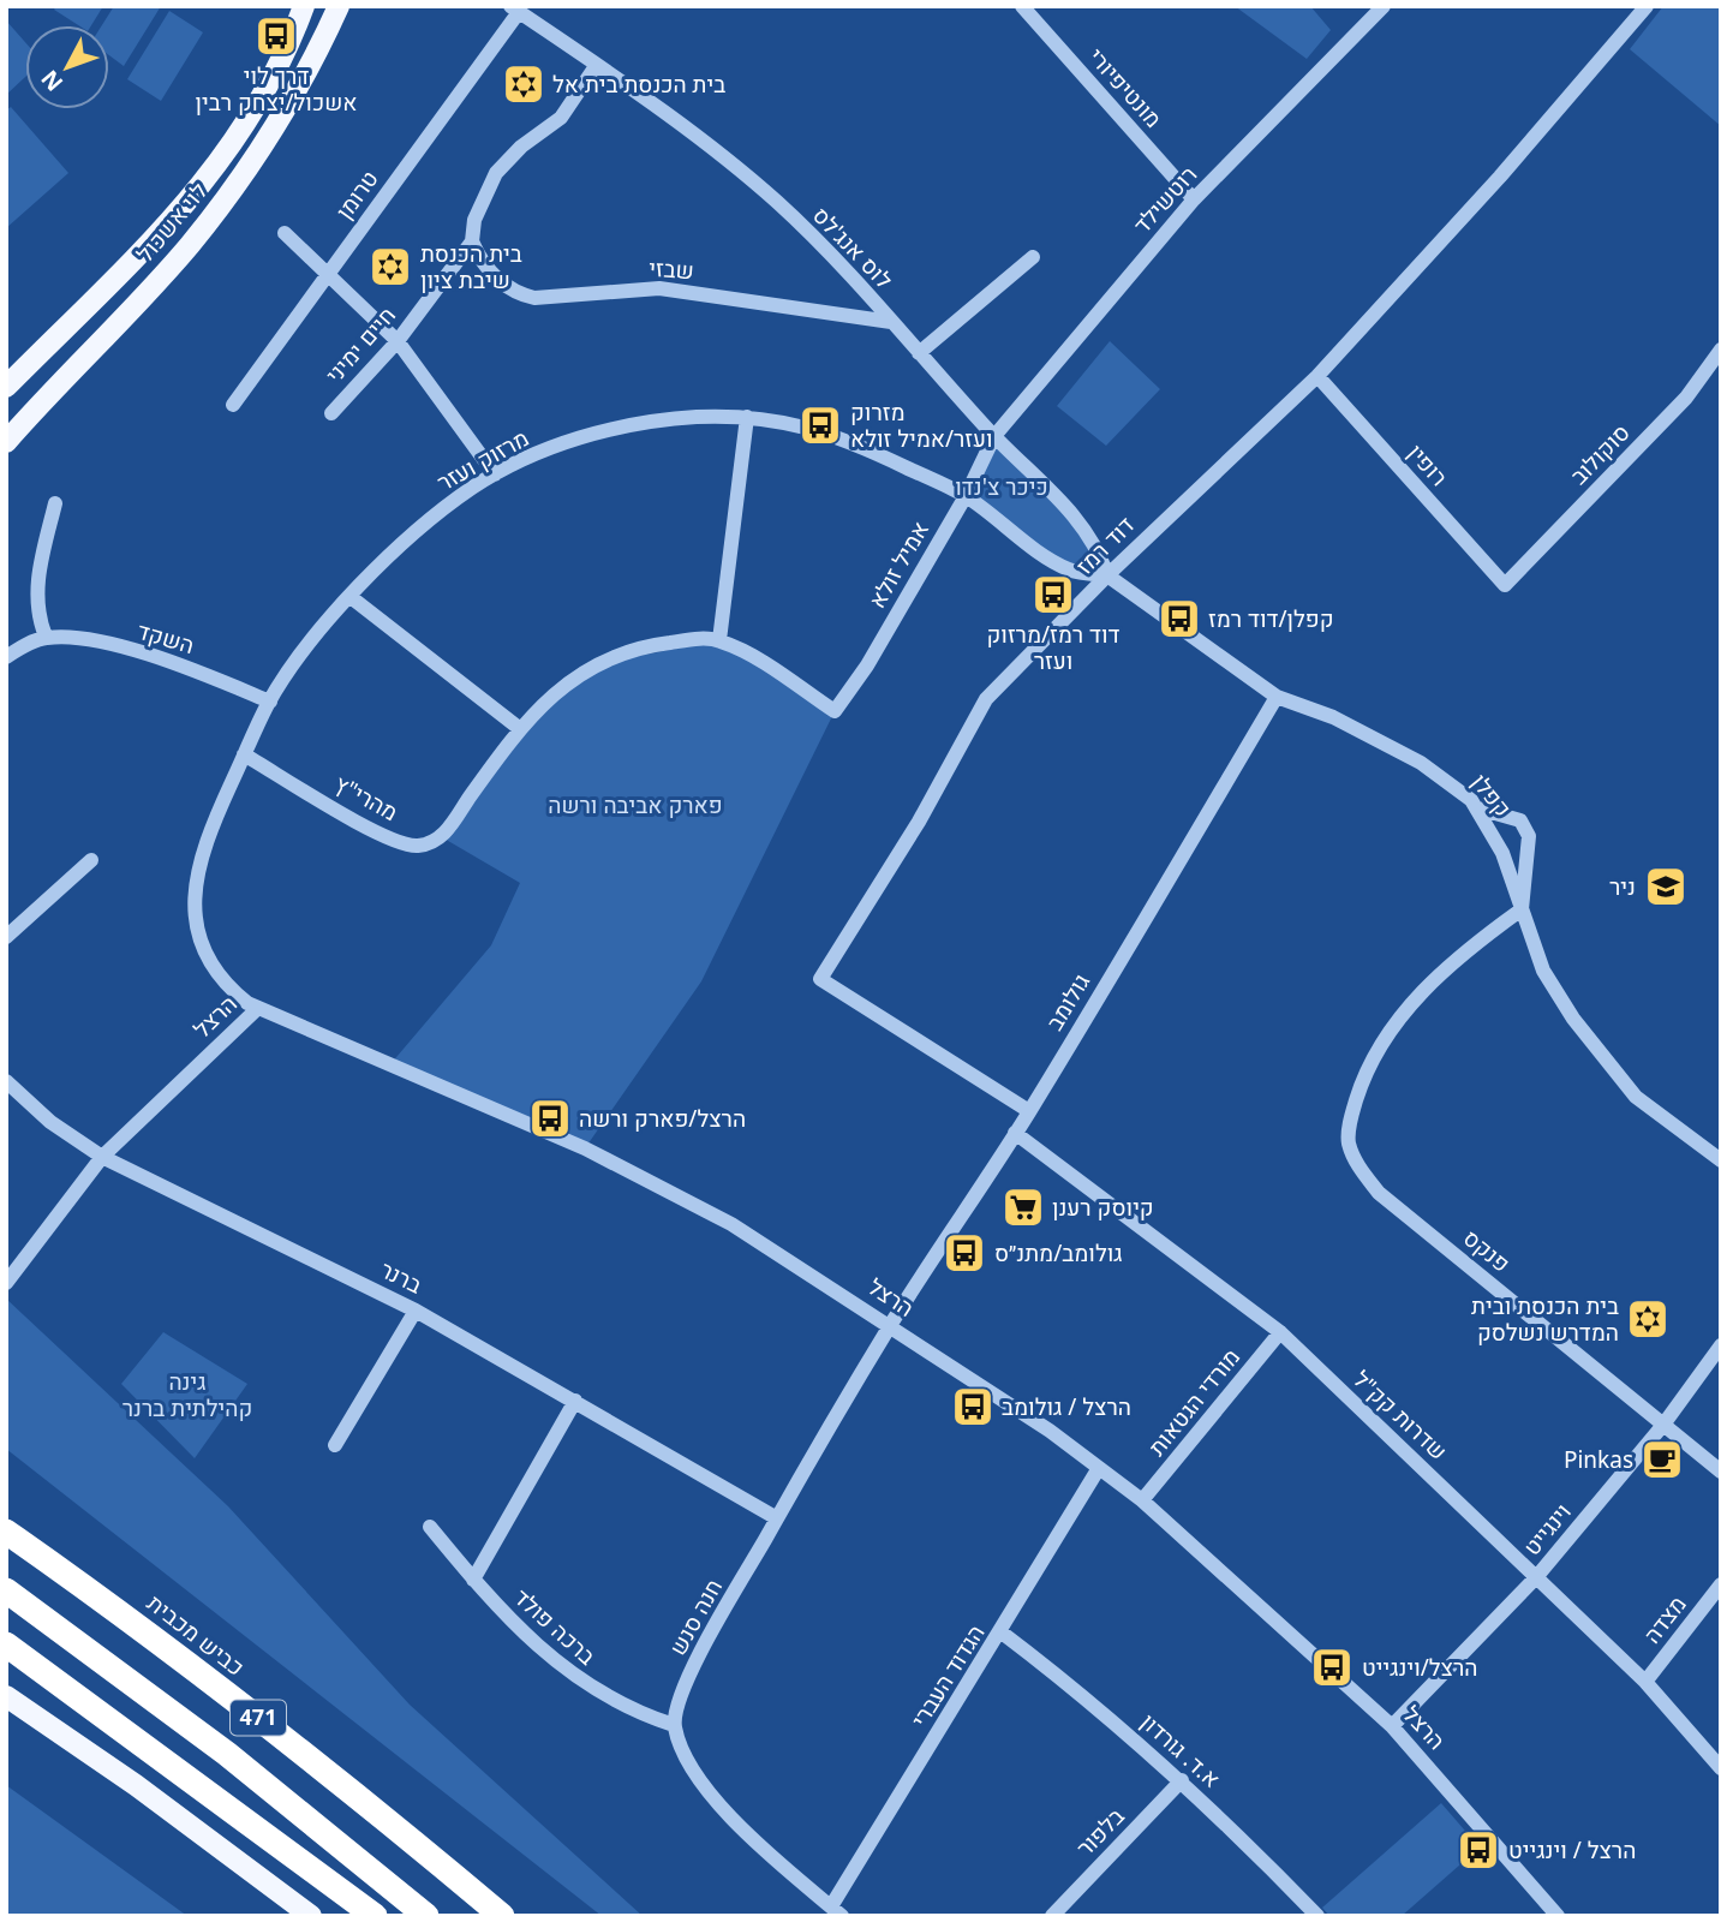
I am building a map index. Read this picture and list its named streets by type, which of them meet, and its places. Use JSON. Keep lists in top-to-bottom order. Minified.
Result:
{"streets":{"highway":["כביש מכבית","471"],"main road":["לוי אשכול"],"street":["מונטיפיורי","טרומן","רוטשילד","לוס אנג'לס","שבזי","חיים ימיני","סוקולוב","מרזוק ועזר","רופין","דוד רמז","אמיל זולא","השקד","קפלן","מהרי\"ץ","גולומב","הרצל","פנקס","ברנר","מורדי הגטאות","שדרות קק\"ל","וינגייט","חנה סנש","מצדה","ברכה פולד","הגדוד העברי","א.ד. גורדון","בלפור"]},"crossings":[["מונטיפיורי","רוטשילד"],["טרומן","לוס אנג'לס"],["רוטשילד","לוס אנג'לס"],["רוטשילד","אמיל זולא"],["לוס אנג'לס","שבזי"],["לוס אנג'לס","חיים ימיני"],["לוס אנג'לס","מרזוק ועזר"],["לוס אנג'לס","דוד רמז"],["לוס אנג'לס","אמיל זולא"],["לוס אנג'לס","קפלן"],["שבזי","חיים ימיני"],["סוקולוב","רופין"],["מרזוק ועזר","דוד רמז"],["מרזוק ועזר","אמיל זולא"],["מרזוק ועזר","השקד"],["מרזוק ועזר","קפלן"],["מרזוק ועזר","מהרי\"ץ"],["מרזוק ועזר","הרצל"],["רופין","דוד רמז"],["דוד רמז","קפלן"],["דוד רמז","גולומב"],["אמיל זולא","מהרי\"ץ"],["קפלן","גולומב"],["קפלן","פנקס"],["גולומב","הרצל"],["גולומב","שדרות קק\"ל"],["גולומב","חנה סנש"],["הרצל","ברנר"],["הרצל","מורדי הגטאות"],["הרצל","וינגייט"],["הרצל","חנה סנש"],["הרצל","הגדוד העברי"],["פנקס","וינגייט"],["ברנר","חנה סנש"],["מורדי הגטאות","שדרות קק\"ל"],["שדרות קק\"ל","וינגייט"],["שדרות קק\"ל","מצדה"],["חנה סנש","ברכה פולד"],["הגדוד העברי","א.ד. גורדון"],["א.ד. גורדון","בלפור"]],"parks":["כיכר צ'נדו","פארק אביבה ורשה","גינה קהילתית ברנר"],"places":{"bus stop":["דרך לוי אשכול/יצחק רבין","מזרוק ועזר/אמיל זולא","דוד רמז/מרזוק ועזר","קפלן/דוד רמז","הרצל/פארק ורשה","גולומב/מתנ״ס","הרצל / גולומב","הרצל/וינגייט","הרצל / וינגייט"],"synagogue":["בית הכנסת בית אל","בית הכנסת שיבת ציון","בית הכנסת ובית המדרש נשלסק"],"school or university":["ניר"],"supermarket":["קיוסק רענן"],"cafe":["Pinkas"]},"north":"bottom left"}
